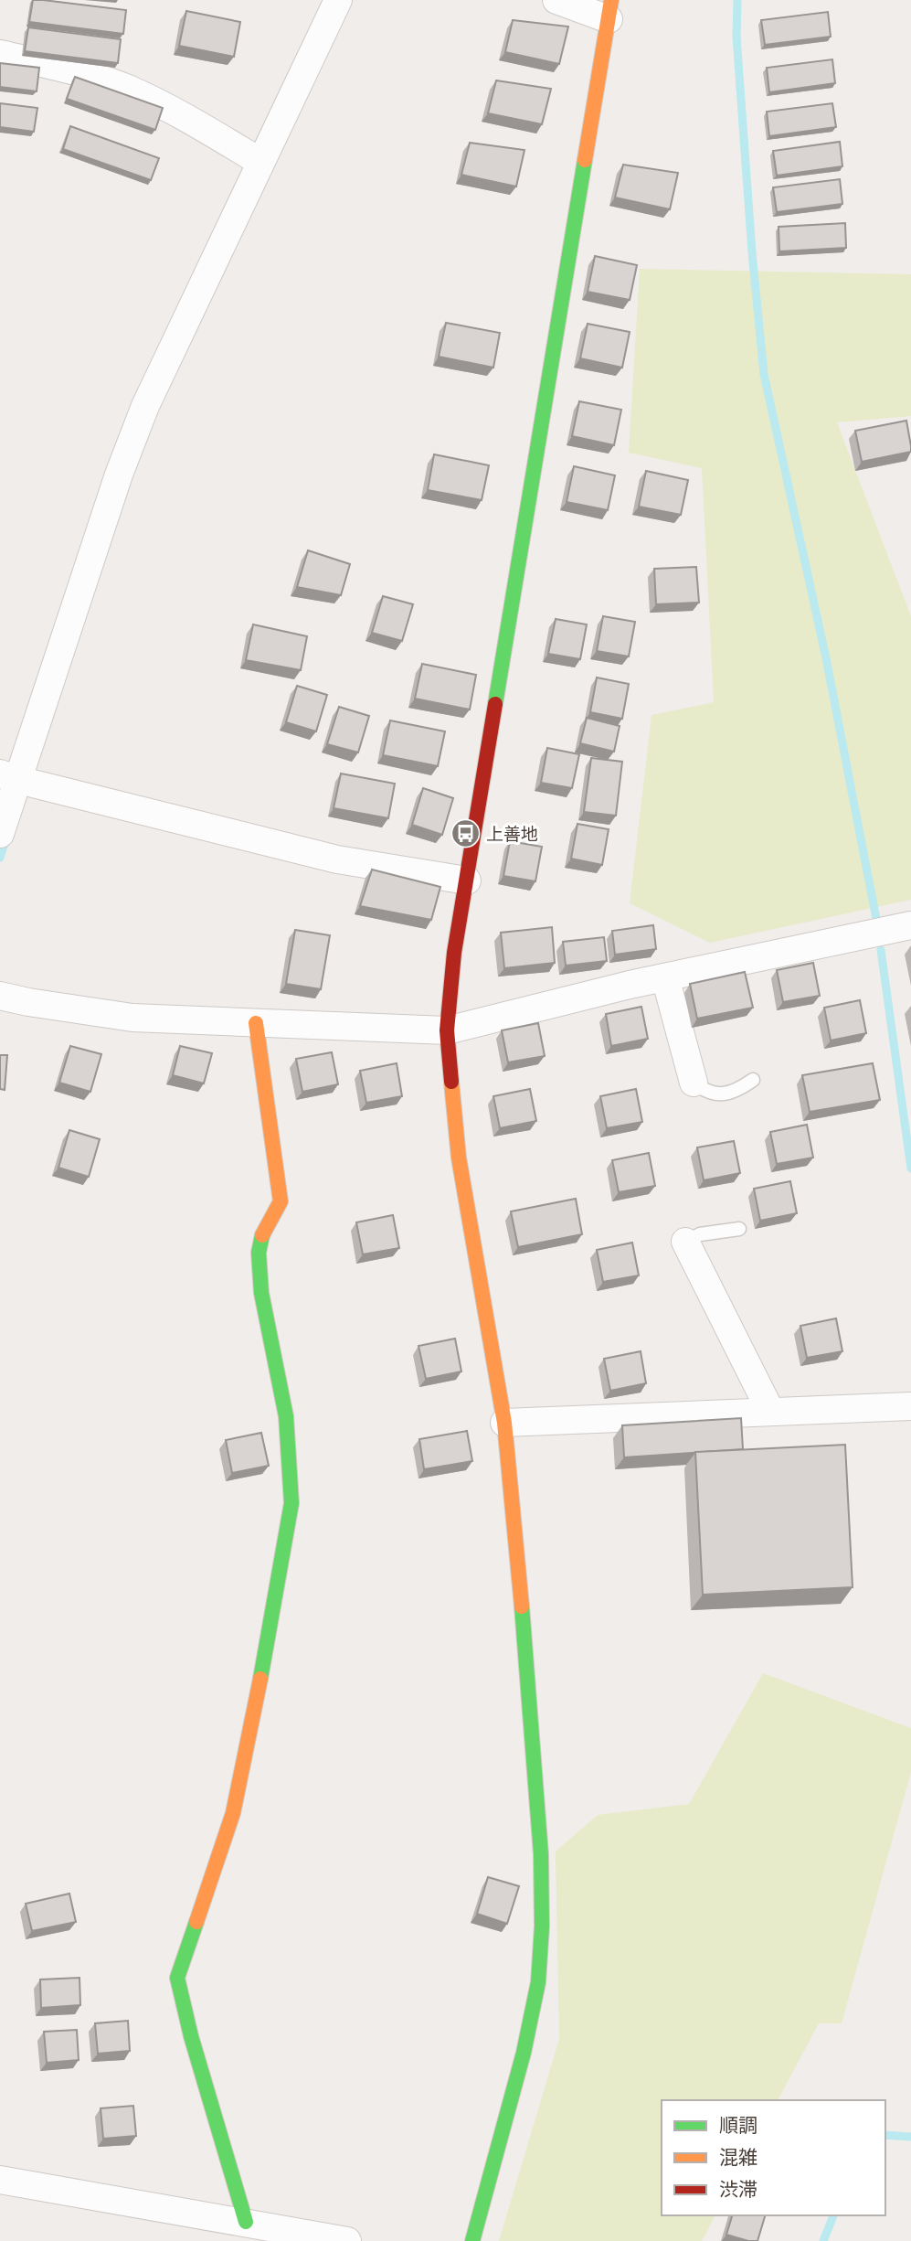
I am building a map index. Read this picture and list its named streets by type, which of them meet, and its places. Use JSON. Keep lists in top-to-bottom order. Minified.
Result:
{"places":{"bus stop":["上善地"]},"legend":["順調","混雑","渋滞"]}
